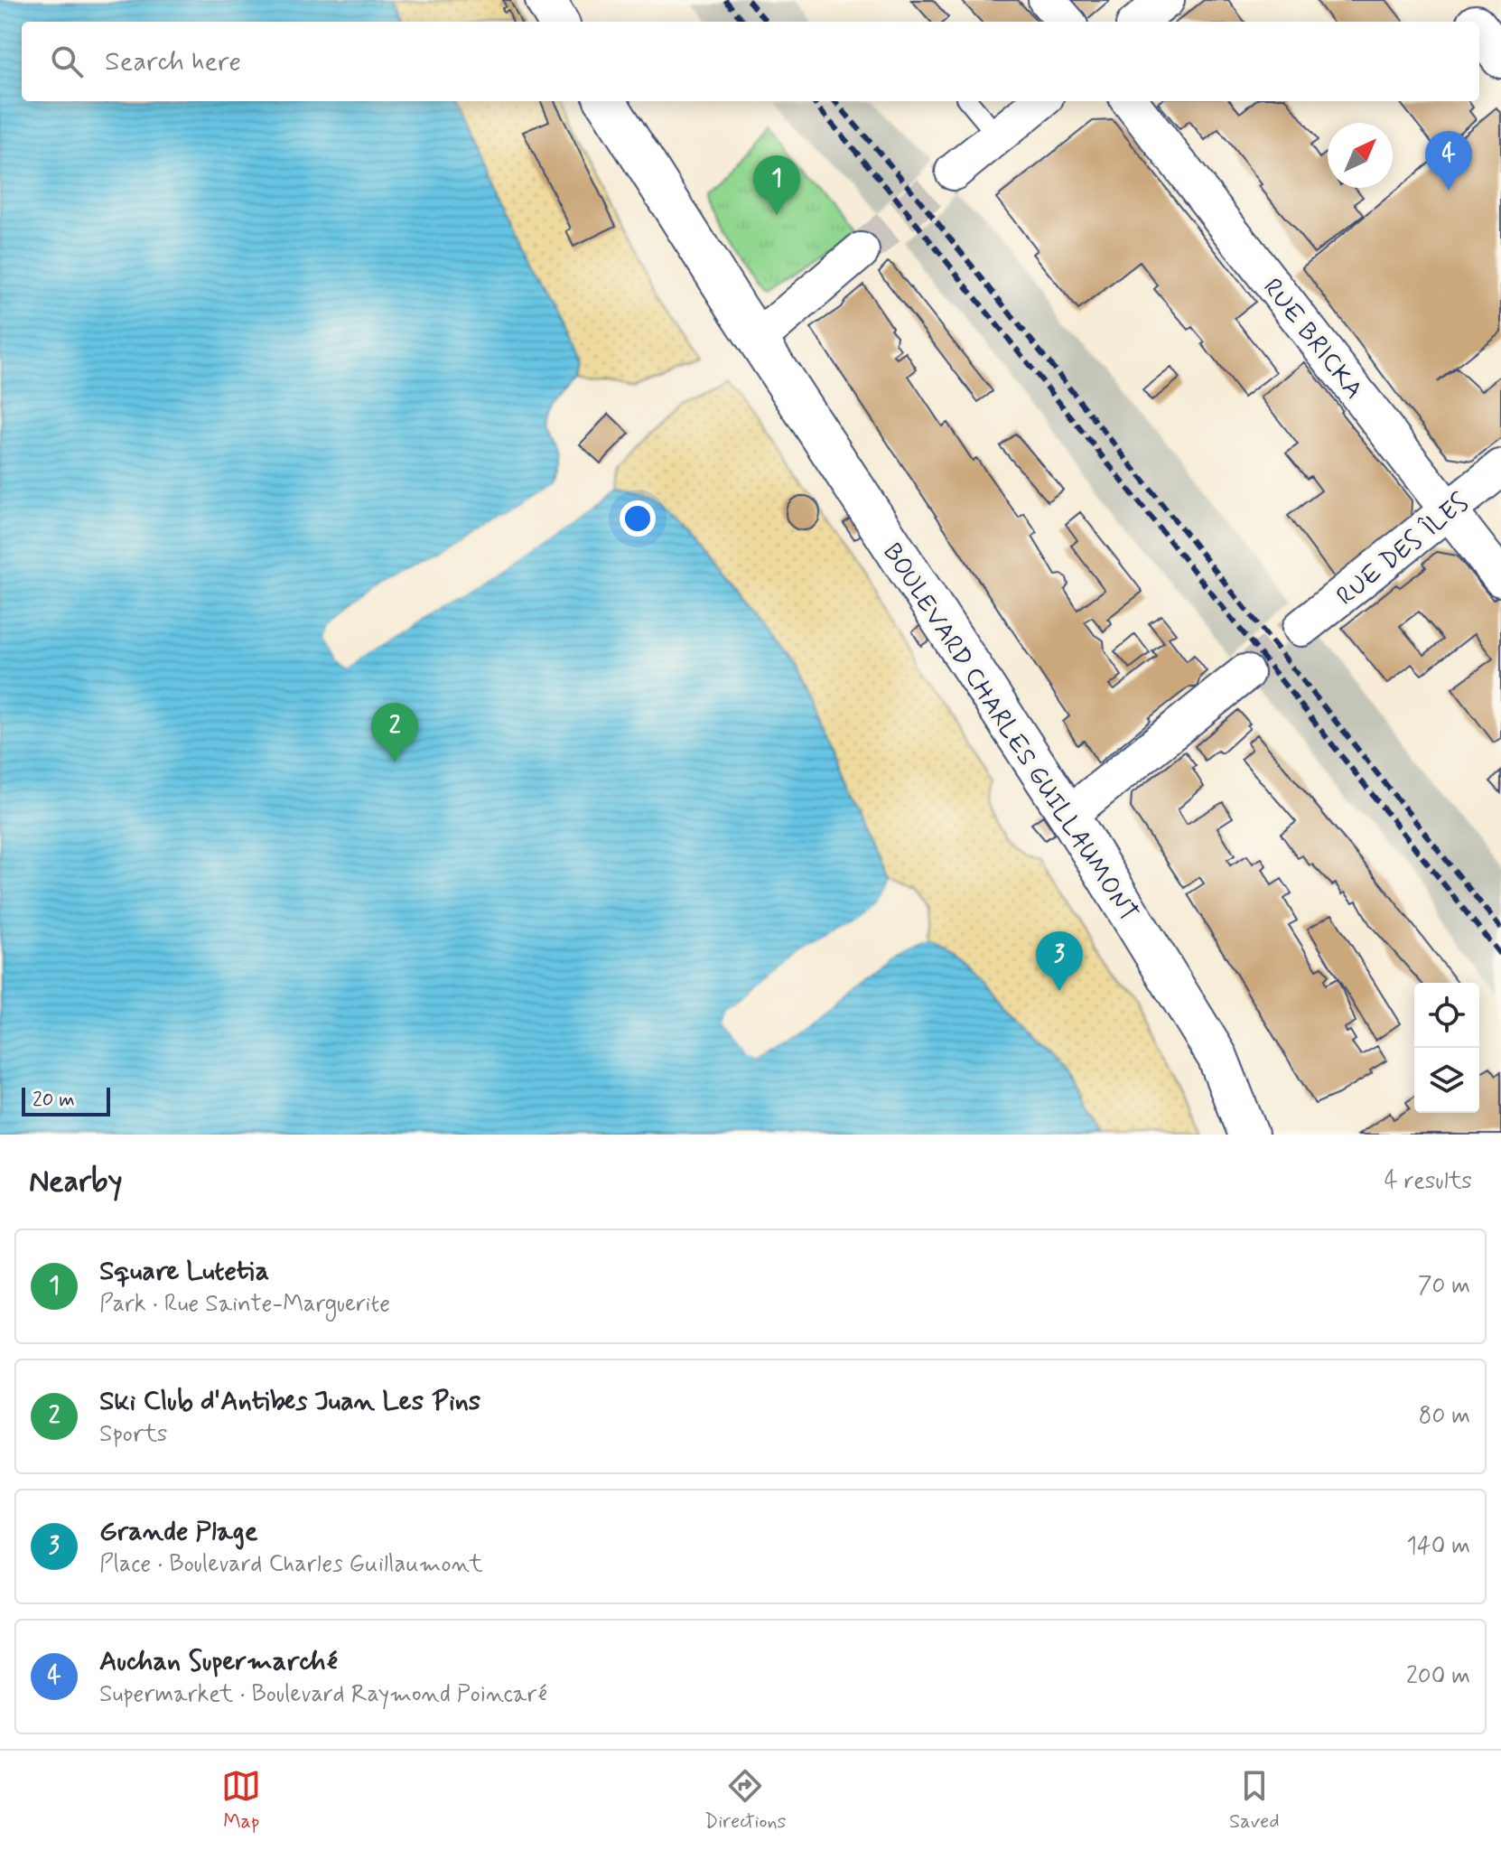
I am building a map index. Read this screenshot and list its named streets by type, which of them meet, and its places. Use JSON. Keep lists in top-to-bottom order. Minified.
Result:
{"streets":{"main road":["BOULEVARD CHARLES GUILLAUMONT"],"street":["RUE BRICKA","RUE DES ÎLES"]},"crossings":[["RUE BRICKA","RUE DES ÎLES"]],"scale_bar":"20 m","north":"top right","page":{"search":"Search here","pins":["4","1","2","3"],"scale":"20 m","heading":["Nearby","4 results"],"list":[{"mark":"1","name":"Square Lutetia","note":"Park · Rue Sainte-Marguerite","value":"70 m"},{"mark":"2","name":"Ski Club d'Antibes Juan Les Pins","note":"Sports","value":"80 m"},{"mark":"3","name":"Grande Plage","note":"Place · Boulevard Charles Guillaumont","value":"140 m"},{"mark":"4","name":"Auchan Supermarché","note":"Supermarket · Boulevard Raymond Poincaré","value":"200 m"}],"nav":["Map","Directions","Saved"]}}
